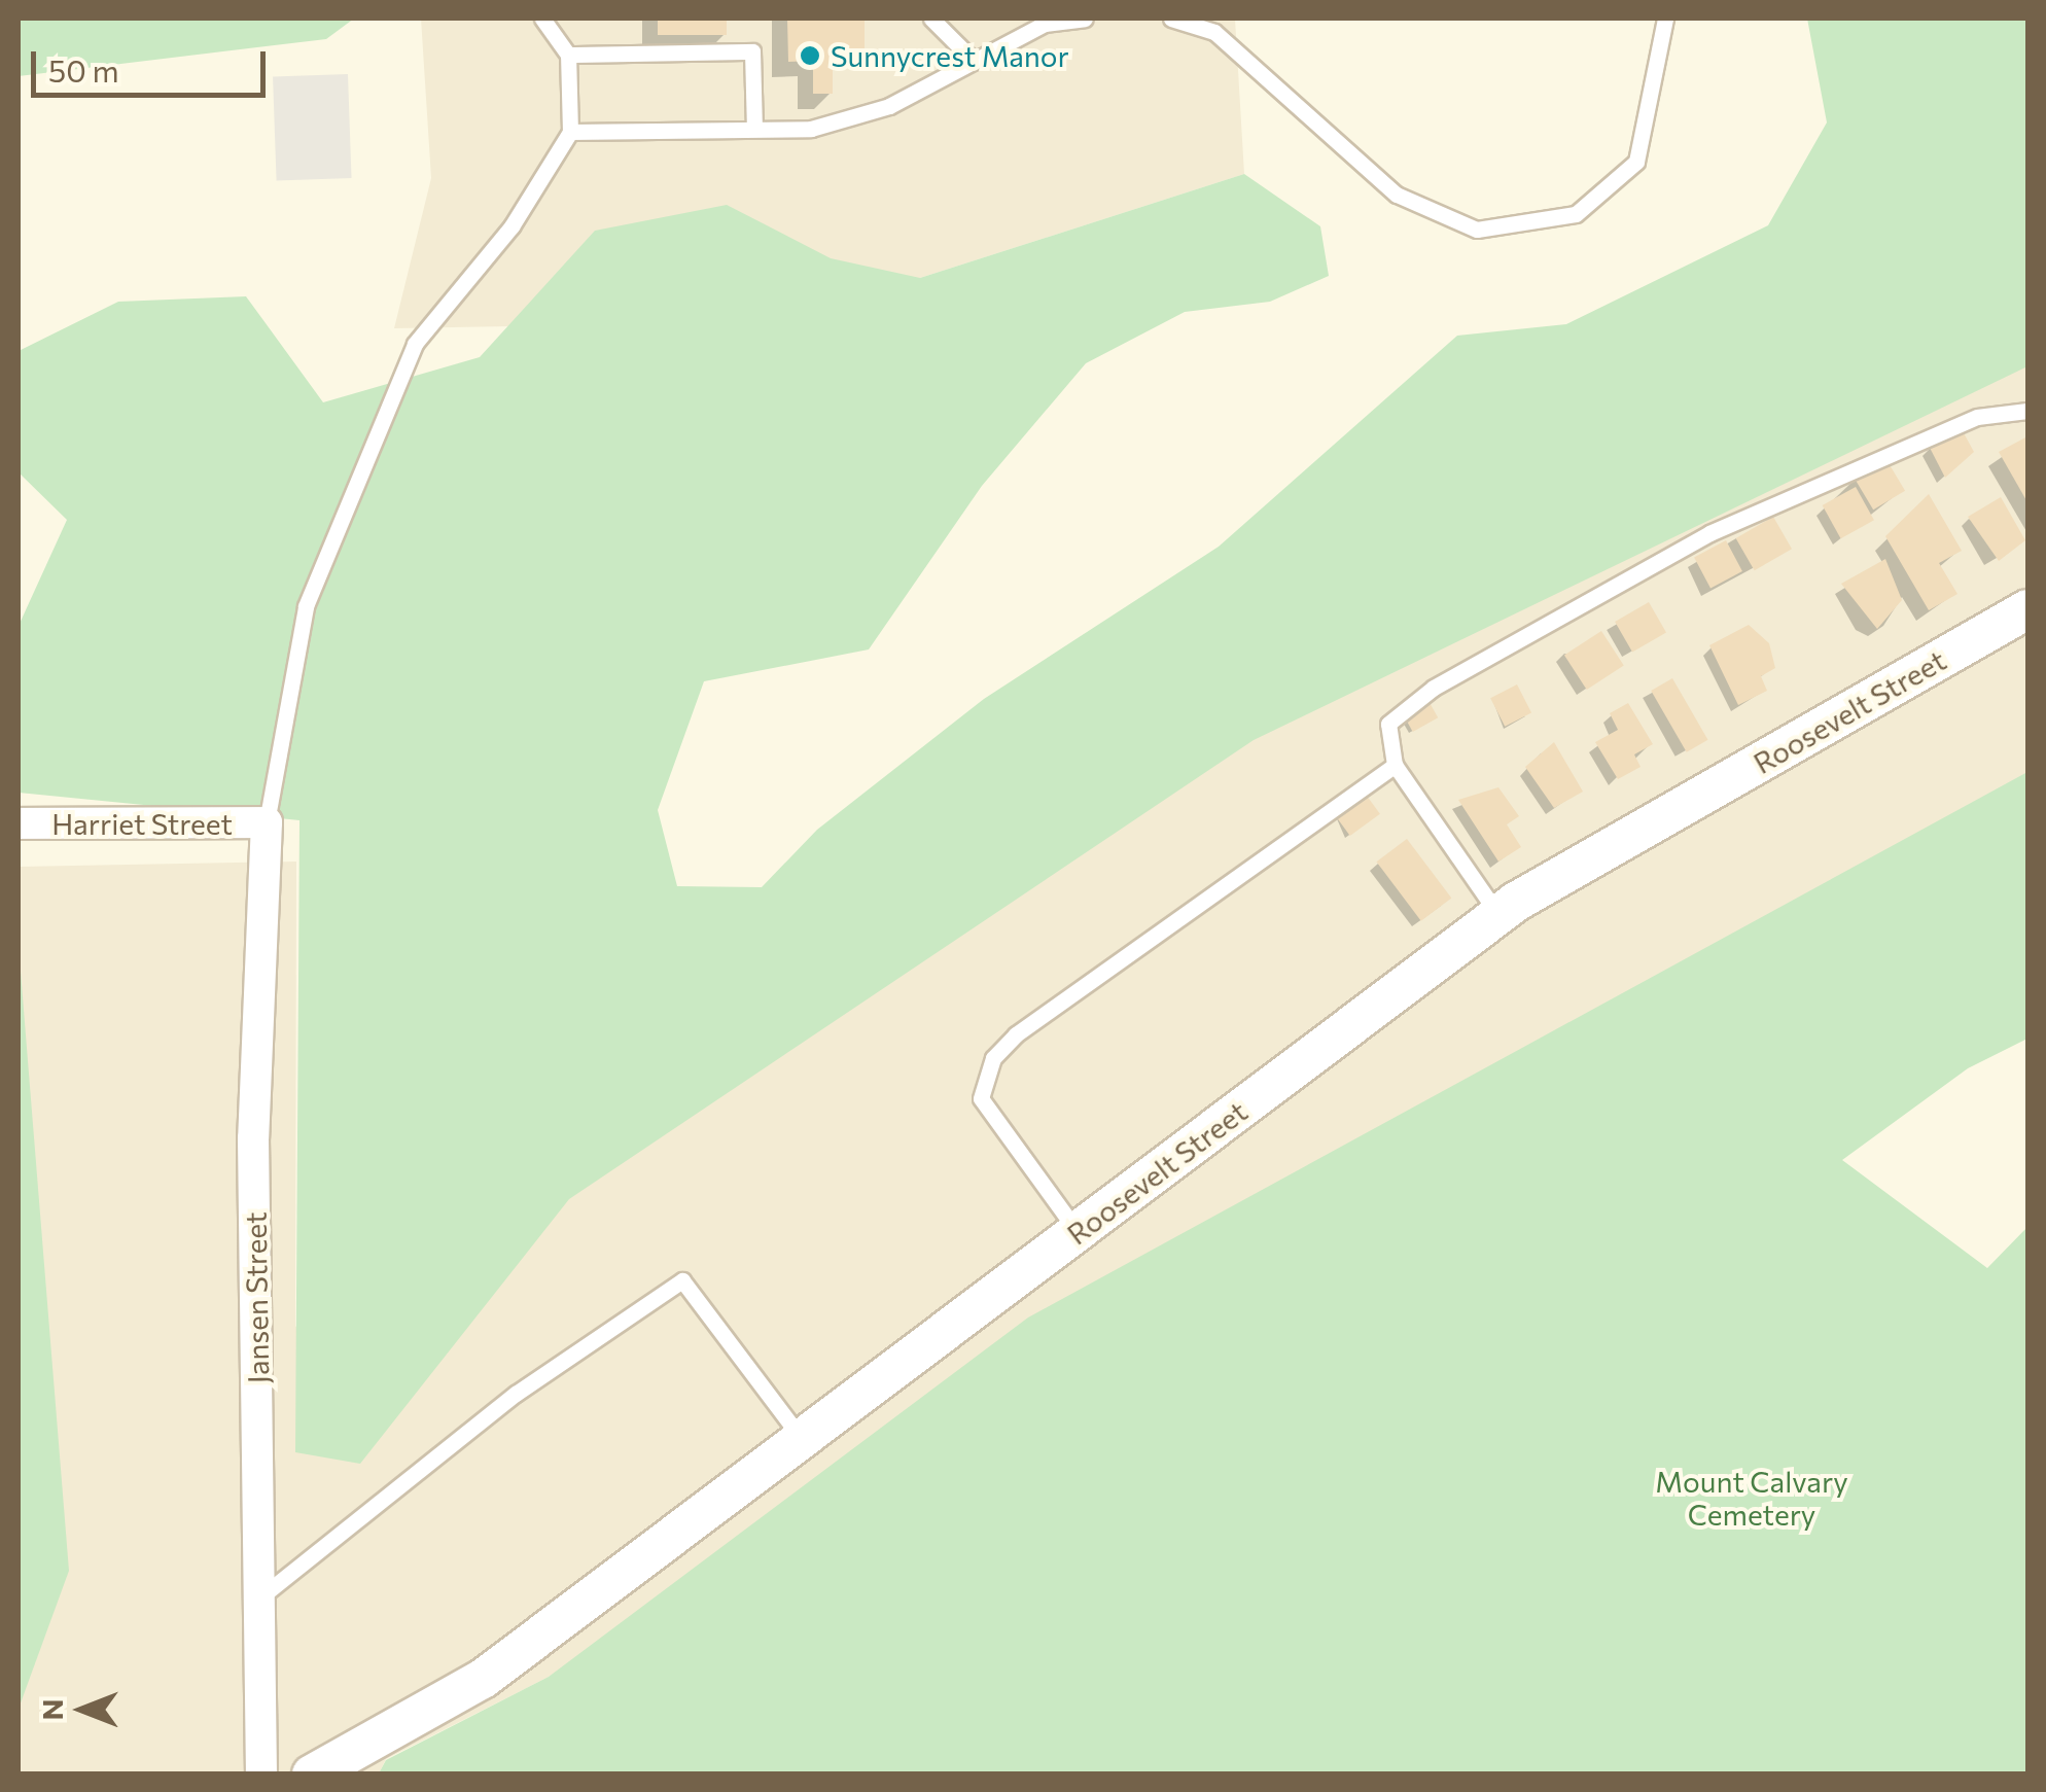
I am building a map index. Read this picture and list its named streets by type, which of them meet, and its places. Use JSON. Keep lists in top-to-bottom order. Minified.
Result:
{"streets":{"street":["Roosevelt Street","Harriet Street","Jansen Street"]},"crossings":[["Harriet Street","Jansen Street"]],"parks":["Mount Calvary Cemetery"],"places":["Sunnycrest Manor"],"scale_bar":"50 m","north":"left"}
